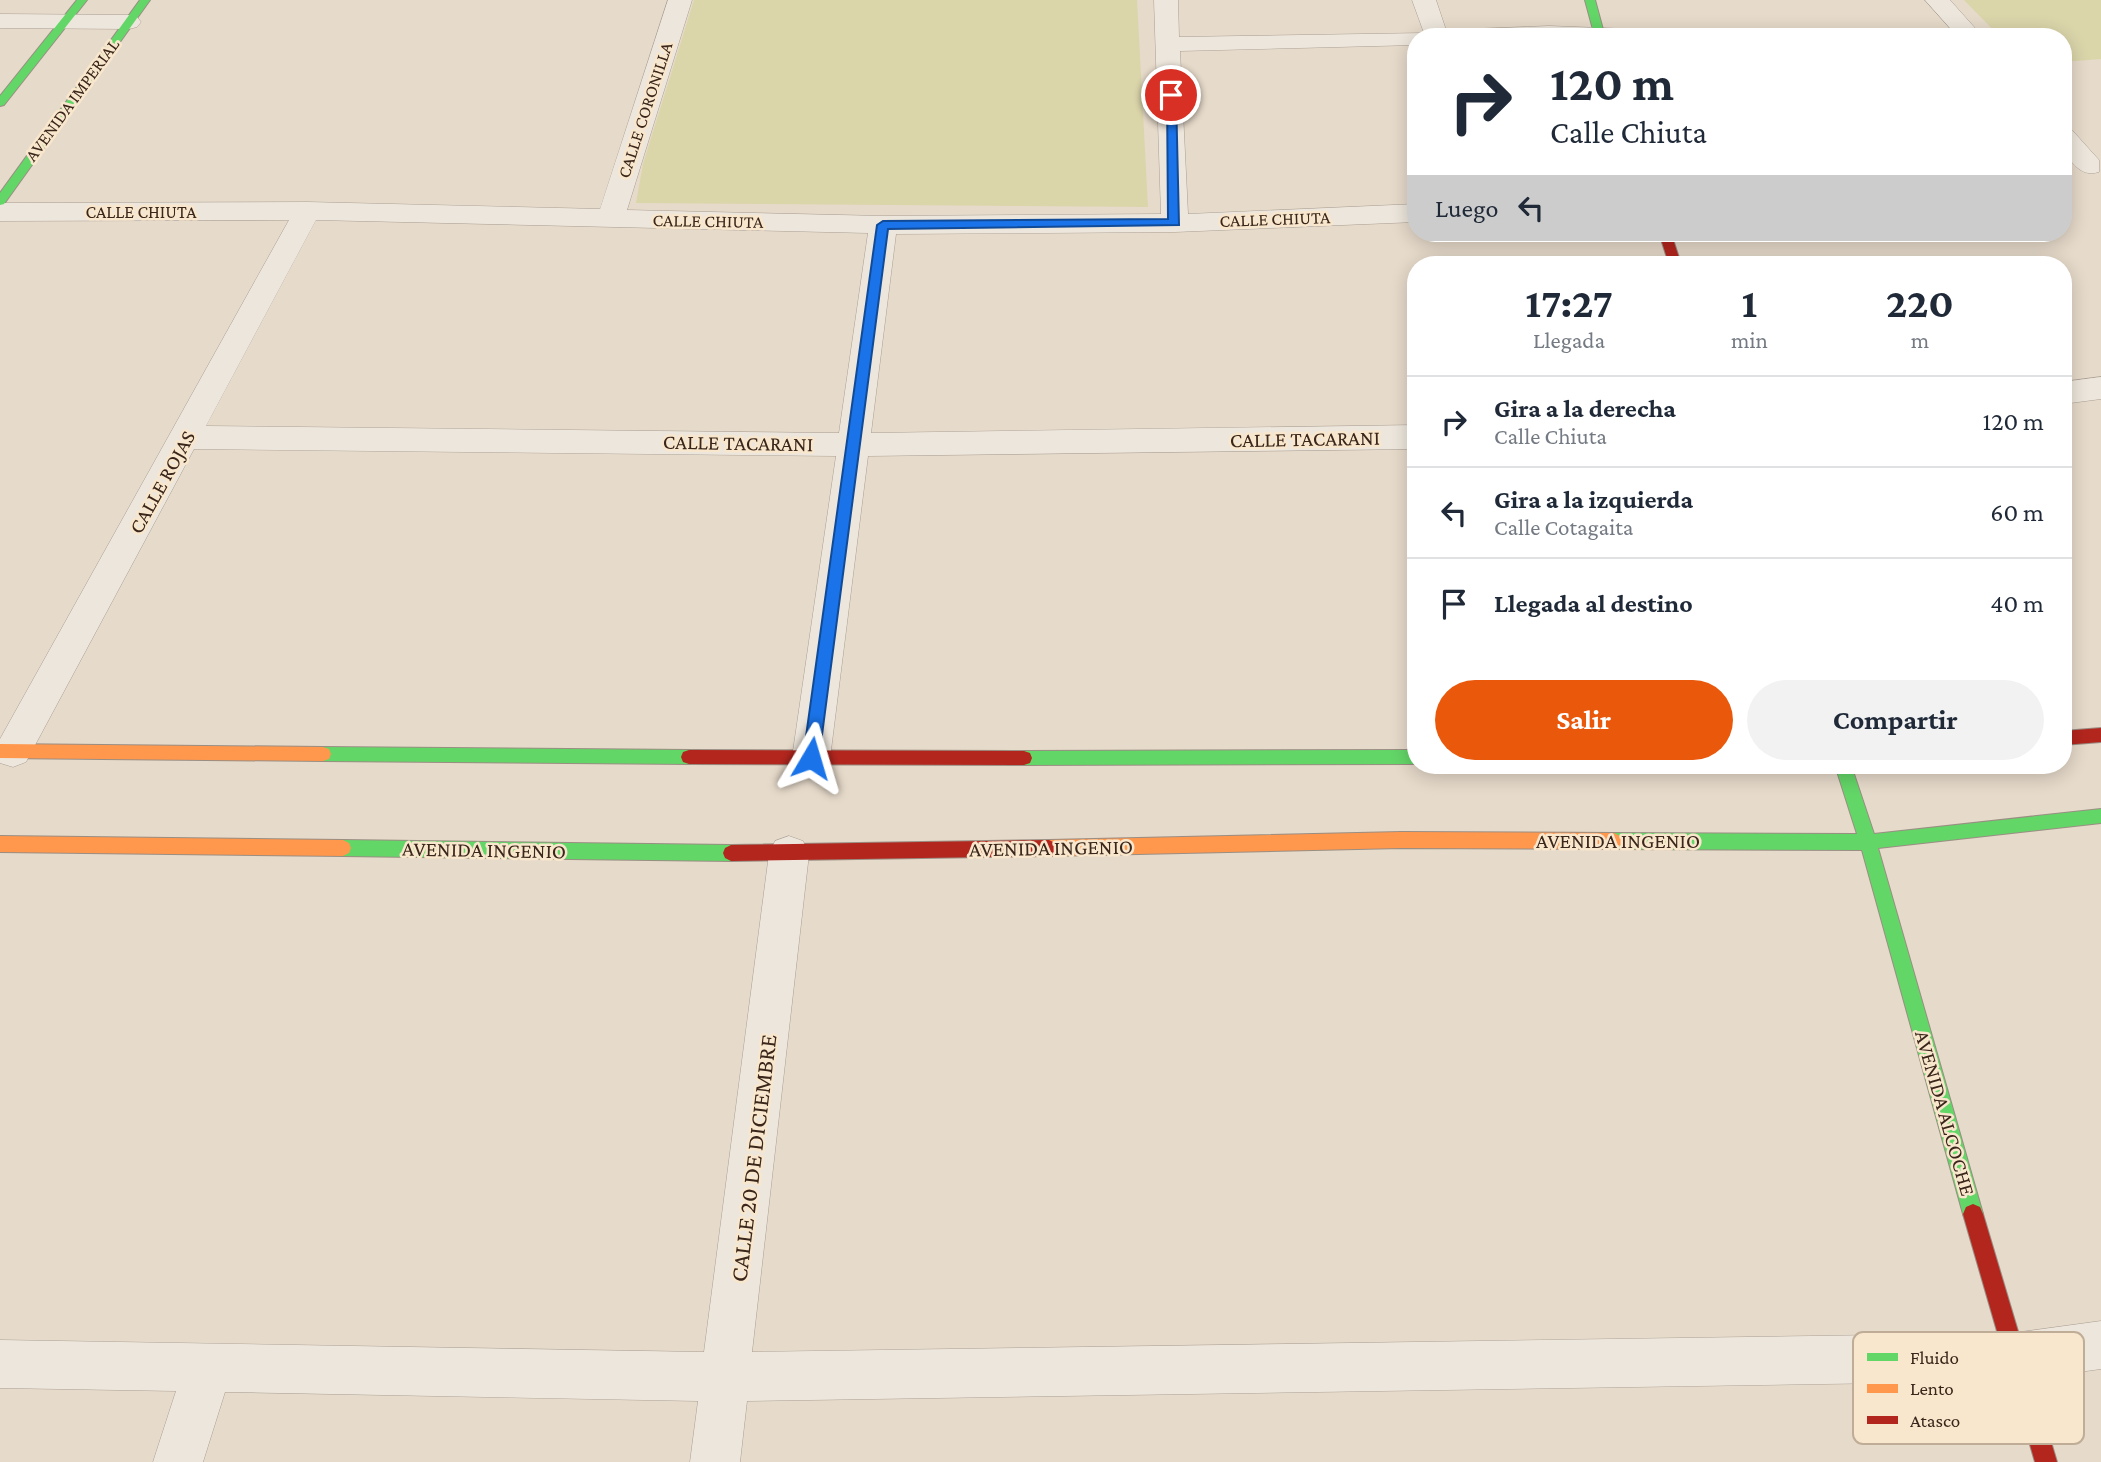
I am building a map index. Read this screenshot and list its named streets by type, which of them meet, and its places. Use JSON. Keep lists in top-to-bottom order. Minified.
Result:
{"streets":{"street":["AVENIDA IMPERIAL","CALLE CORONILLA","CALLE CHIUTA","CALLE TACARANI","CALLE ROJAS","AVENIDA INGENIO","AVENIDA ALCOCHE","CALLE 20 DE DICIEMBRE"]},"crossings":[["CALLE CORONILLA","CALLE CHIUTA"],["CALLE CHIUTA","CALLE ROJAS"],["CALLE TACARANI","CALLE ROJAS"],["AVENIDA INGENIO","AVENIDA ALCOCHE"],["AVENIDA INGENIO","CALLE 20 DE DICIEMBRE"]],"legend":["Fluido","Lento","Atasco"],"page":{"turn":["120 m","Calle Chiuta"],"then":"Luego","eta":["17:27","Llegada","1","min","220","m"],"list":[{"name":"Gira a la derecha","note":"Calle Chiuta","value":"120 m"},{"name":"Gira a la izquierda","note":"Calle Cotagaita","value":"60 m"},{"name":"Llegada al destino","value":"40 m"}],"buttons":["Salir","Compartir"]}}
